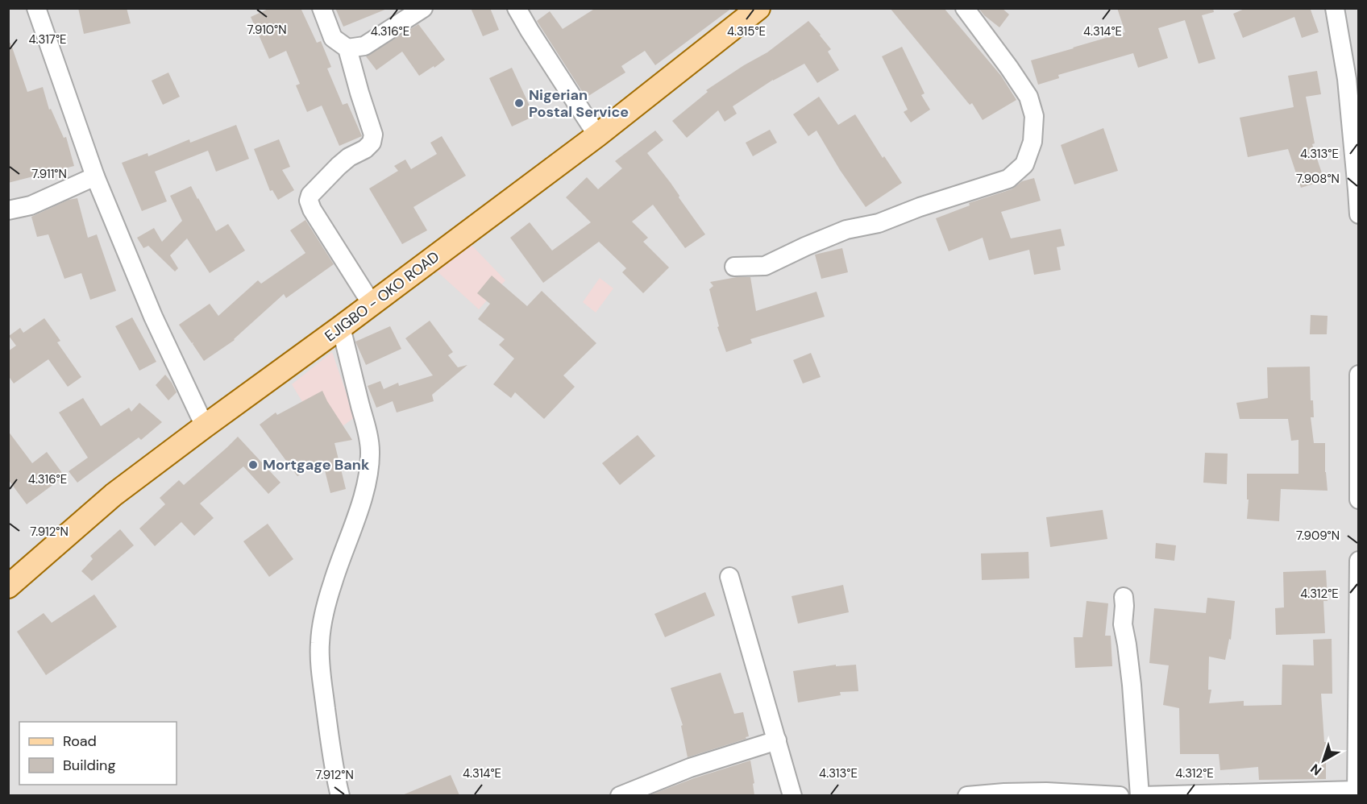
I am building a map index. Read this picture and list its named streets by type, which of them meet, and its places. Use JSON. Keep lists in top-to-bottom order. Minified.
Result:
{"streets":{"main road":["EJIGBO - OKO ROAD"]},"places":["Nigerian Postal Service","Mortgage Bank"],"legend":["Road","Building"],"north":"bottom left","coordinates":["7.910°N","4.316°E","4.315°E","4.314°E","4.317°E","4.313°E","7.911°N","7.908°N","7.912°N","7.909°N","4.312°E"]}
